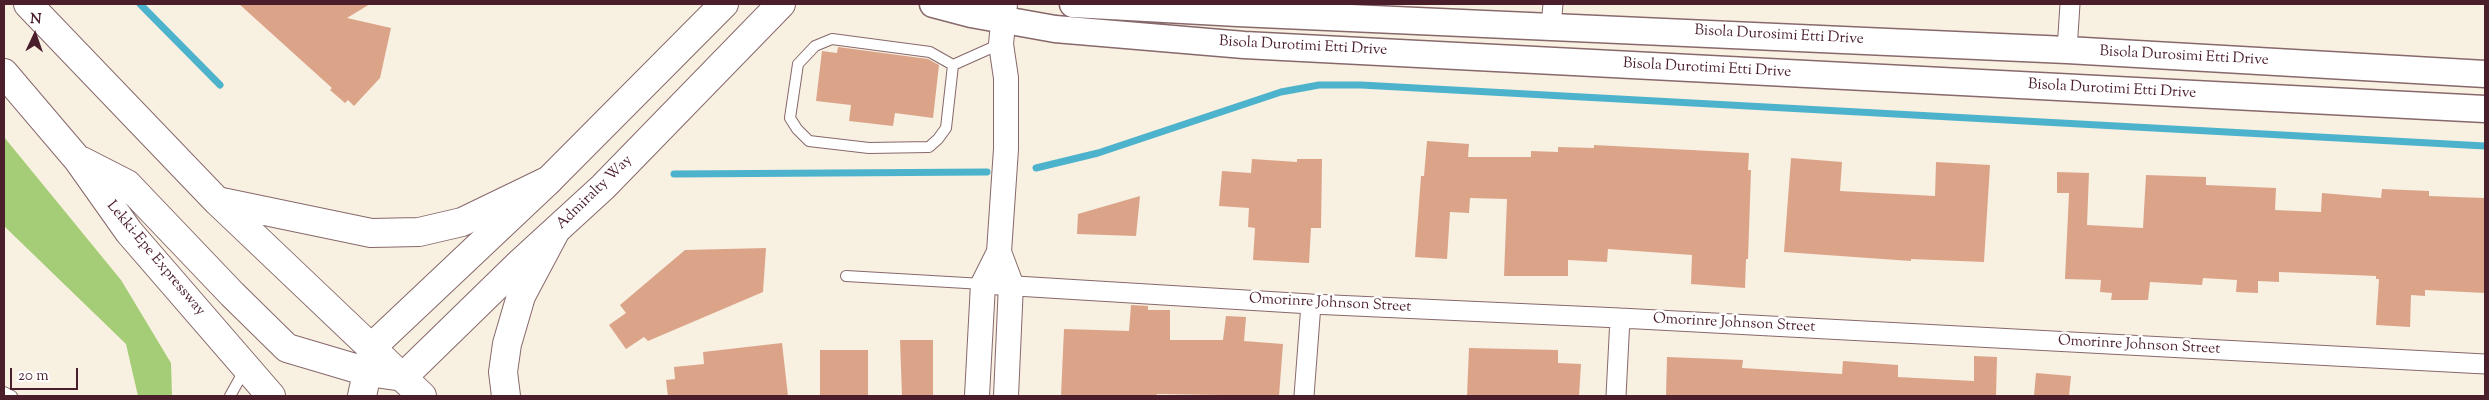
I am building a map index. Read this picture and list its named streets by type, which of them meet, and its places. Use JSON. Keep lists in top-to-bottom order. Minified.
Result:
{"streets":{"main road":["Bisola Durosimi Etti Drive","Bisola Durotimi Etti Drive","Admiralty Way","Lekki-Epe Expressway"],"street":["Omorinre Johnson Street"]},"scale_bar":"20 m","north":"top"}
